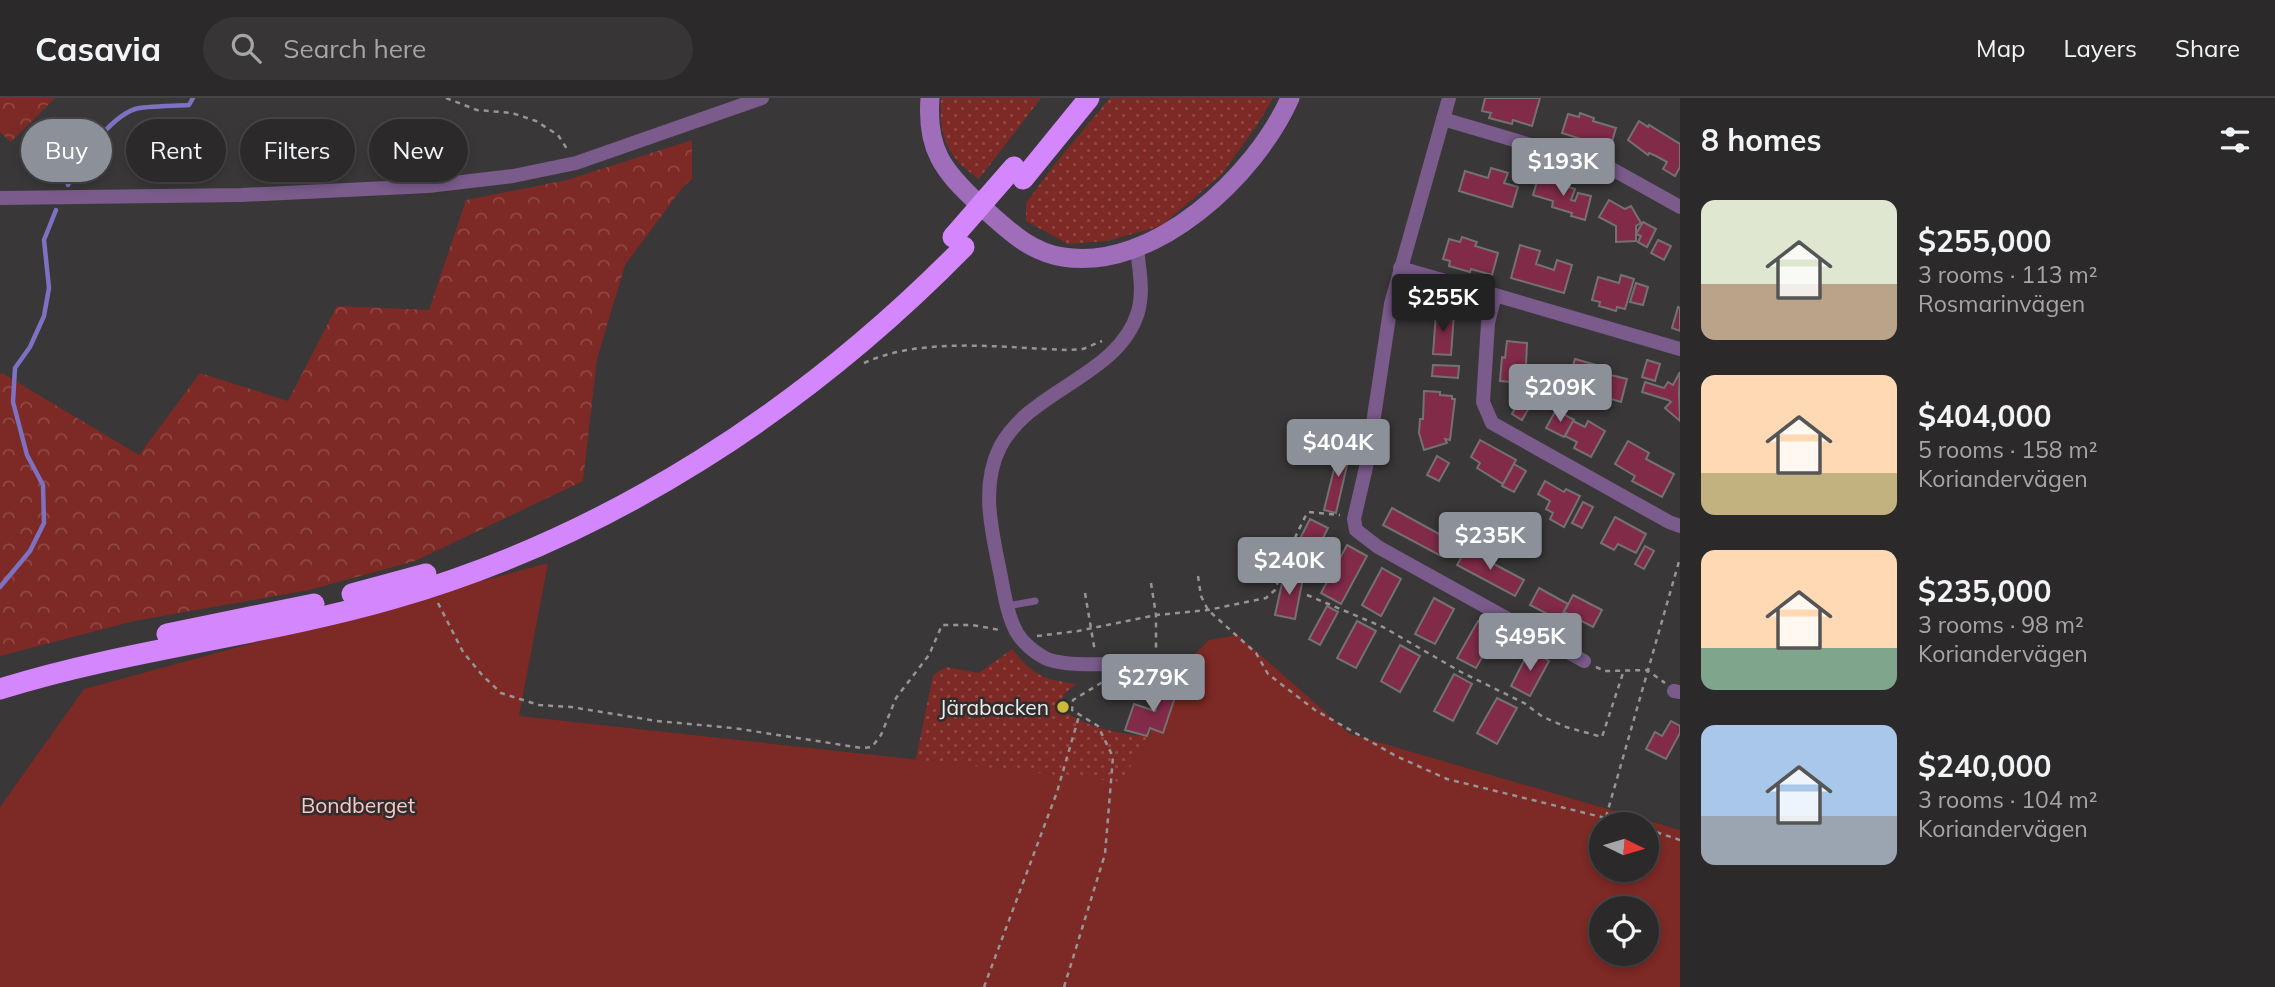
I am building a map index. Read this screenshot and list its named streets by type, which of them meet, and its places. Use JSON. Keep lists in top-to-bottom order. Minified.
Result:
{"parks":["Bondberget"],"places":["Järabacken"],"north":"right","page":{"header":"Casavia","search":"Search here","nav":["Map","Layers","Share"],"heading":"8 homes","chip":["Buy","Rent","Filters","New"],"price":["$193K","$255K","$209K","$404K","$235K","$240K","$495K","$279K"],"list":[{"name":"$255,000","note":"3 rooms · 113 m² · Rosmarinvägen"},{"name":"$404,000","note":"5 rooms · 158 m² · Koriandervägen"},{"name":"$235,000","note":"3 rooms · 98 m² · Koriandervägen"},{"name":"$240,000","note":"3 rooms · 104 m² · Koriandervägen"}]}}
